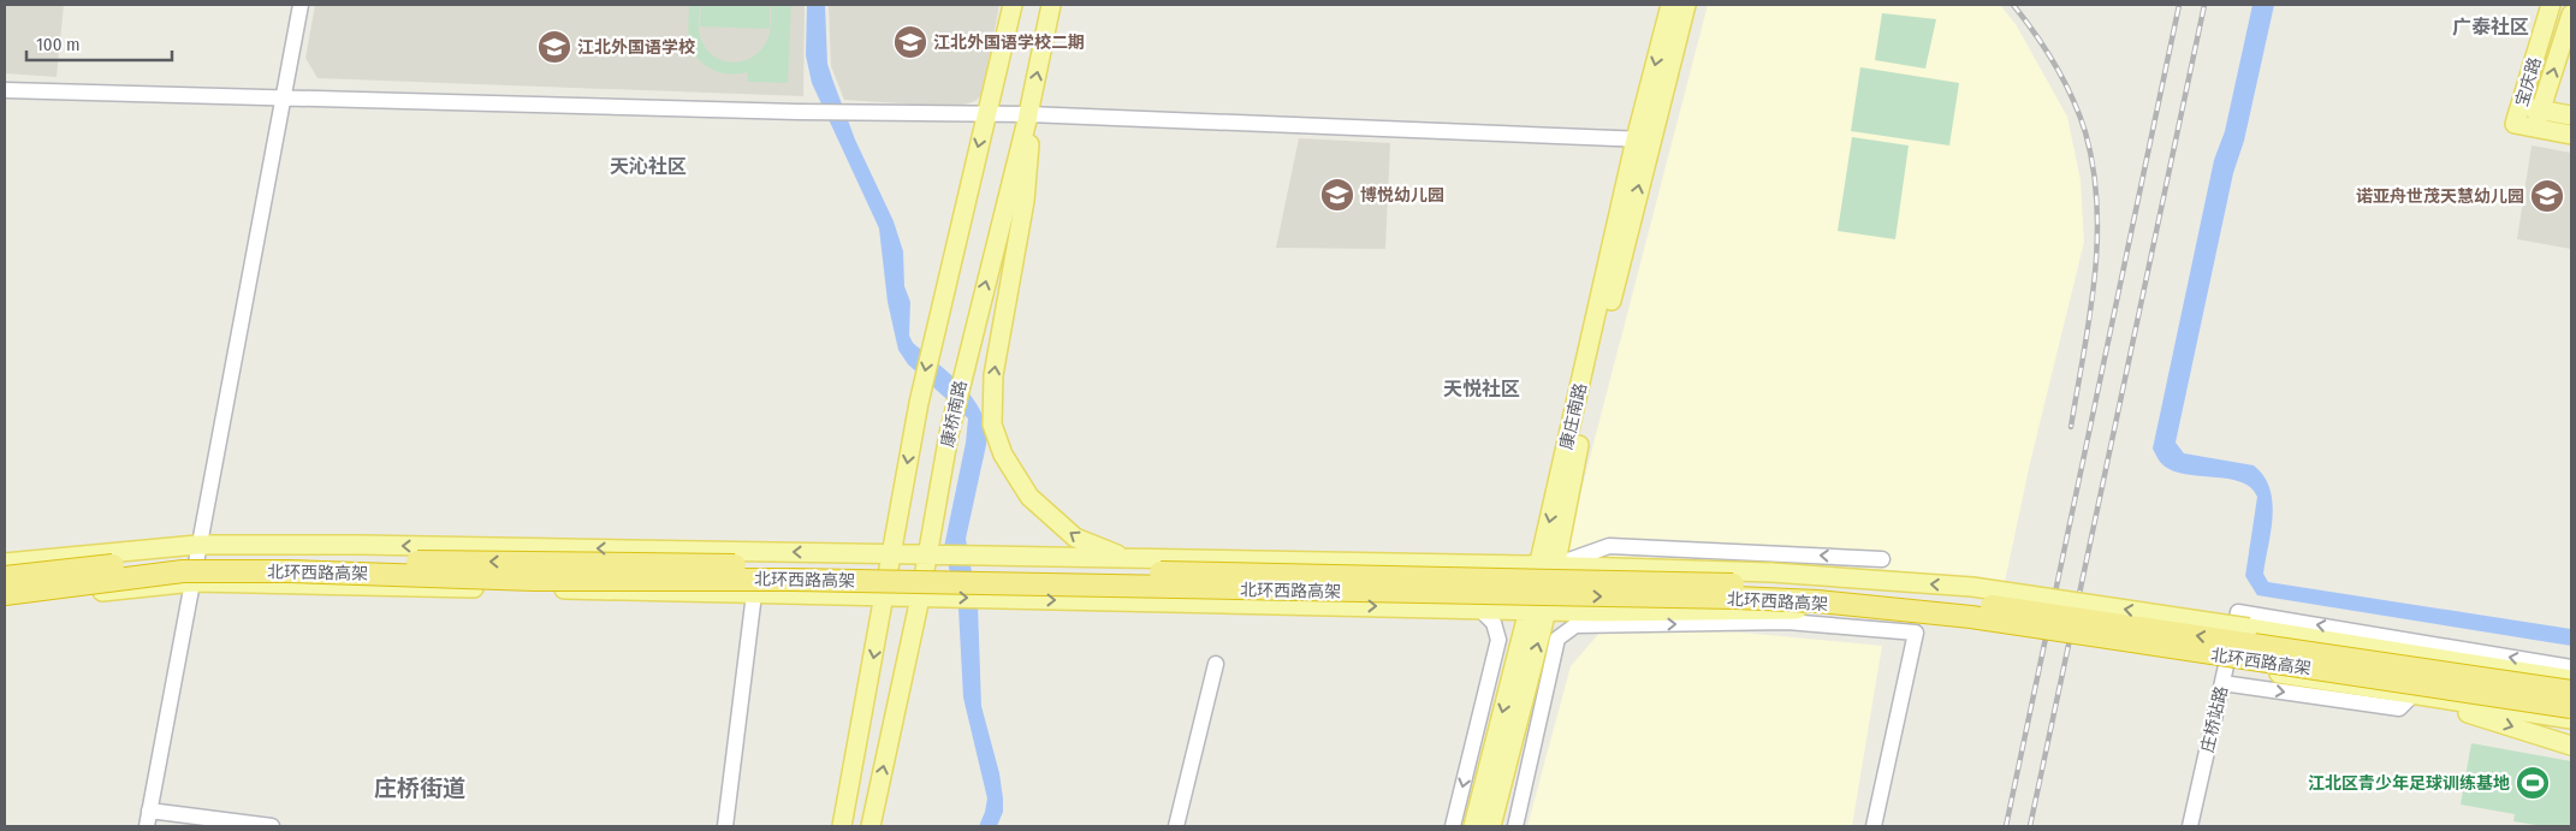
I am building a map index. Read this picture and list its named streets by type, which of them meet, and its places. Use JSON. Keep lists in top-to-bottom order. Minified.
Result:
{"streets":{"highway":["北环西路高架"],"main road":["宝庆路","康桥南路","康庄南路"],"street":["庄桥站路"]},"districts":["广泰社区","天沁社区","天悦社区","庄桥街道"],"places":{"school or university":["江北外国语学校二期","江北外国语学校","博悦幼儿园","诺亚舟世茂天慧幼儿园"],"sports":["江北区青少年足球训练基地"]},"scale_bar":"100 m"}
